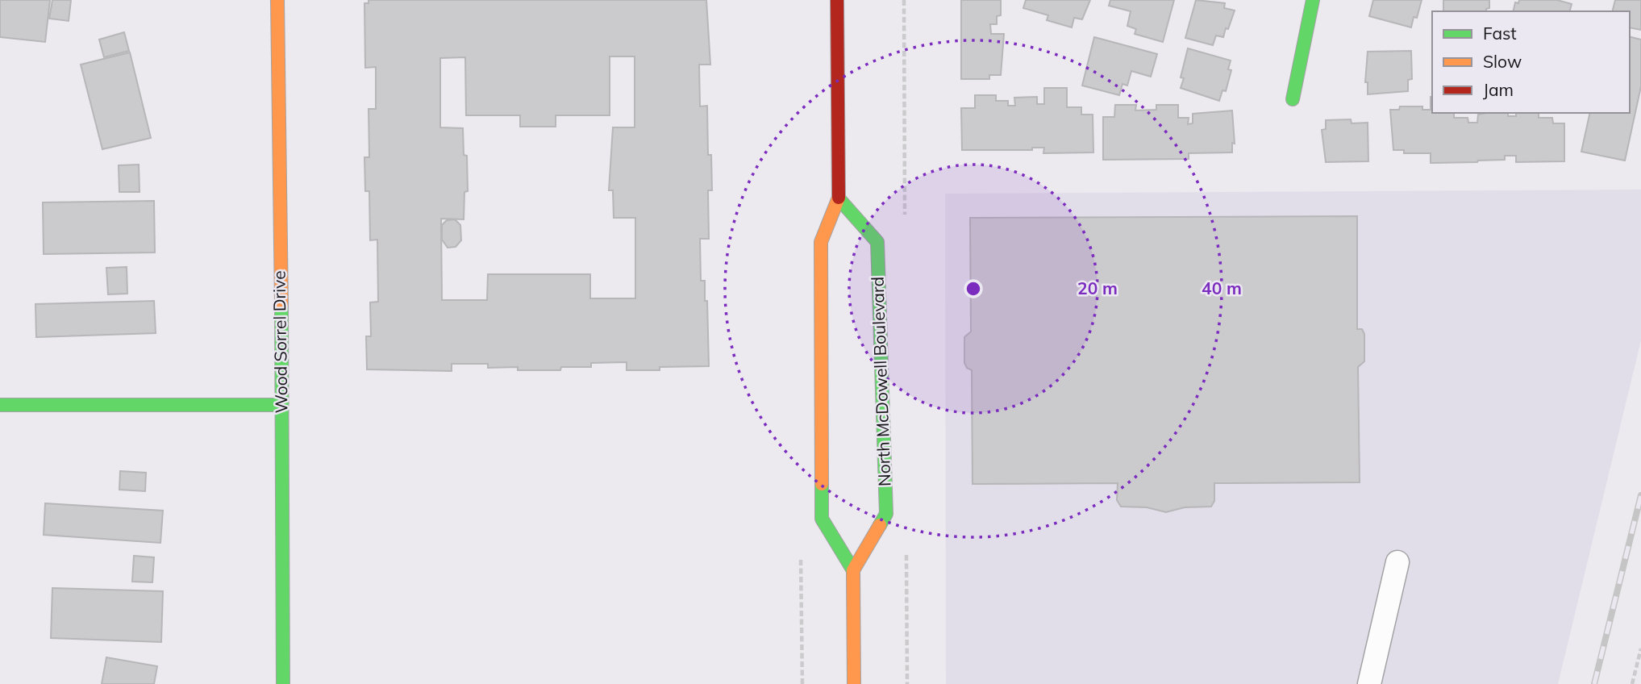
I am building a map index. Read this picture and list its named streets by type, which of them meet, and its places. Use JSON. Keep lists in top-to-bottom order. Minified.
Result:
{"streets":{"main road":["Wood Sorrel Drive","North McDowell Boulevard"]},"legend":["Fast","Slow","Jam"],"rings":["20 m","40 m"]}
